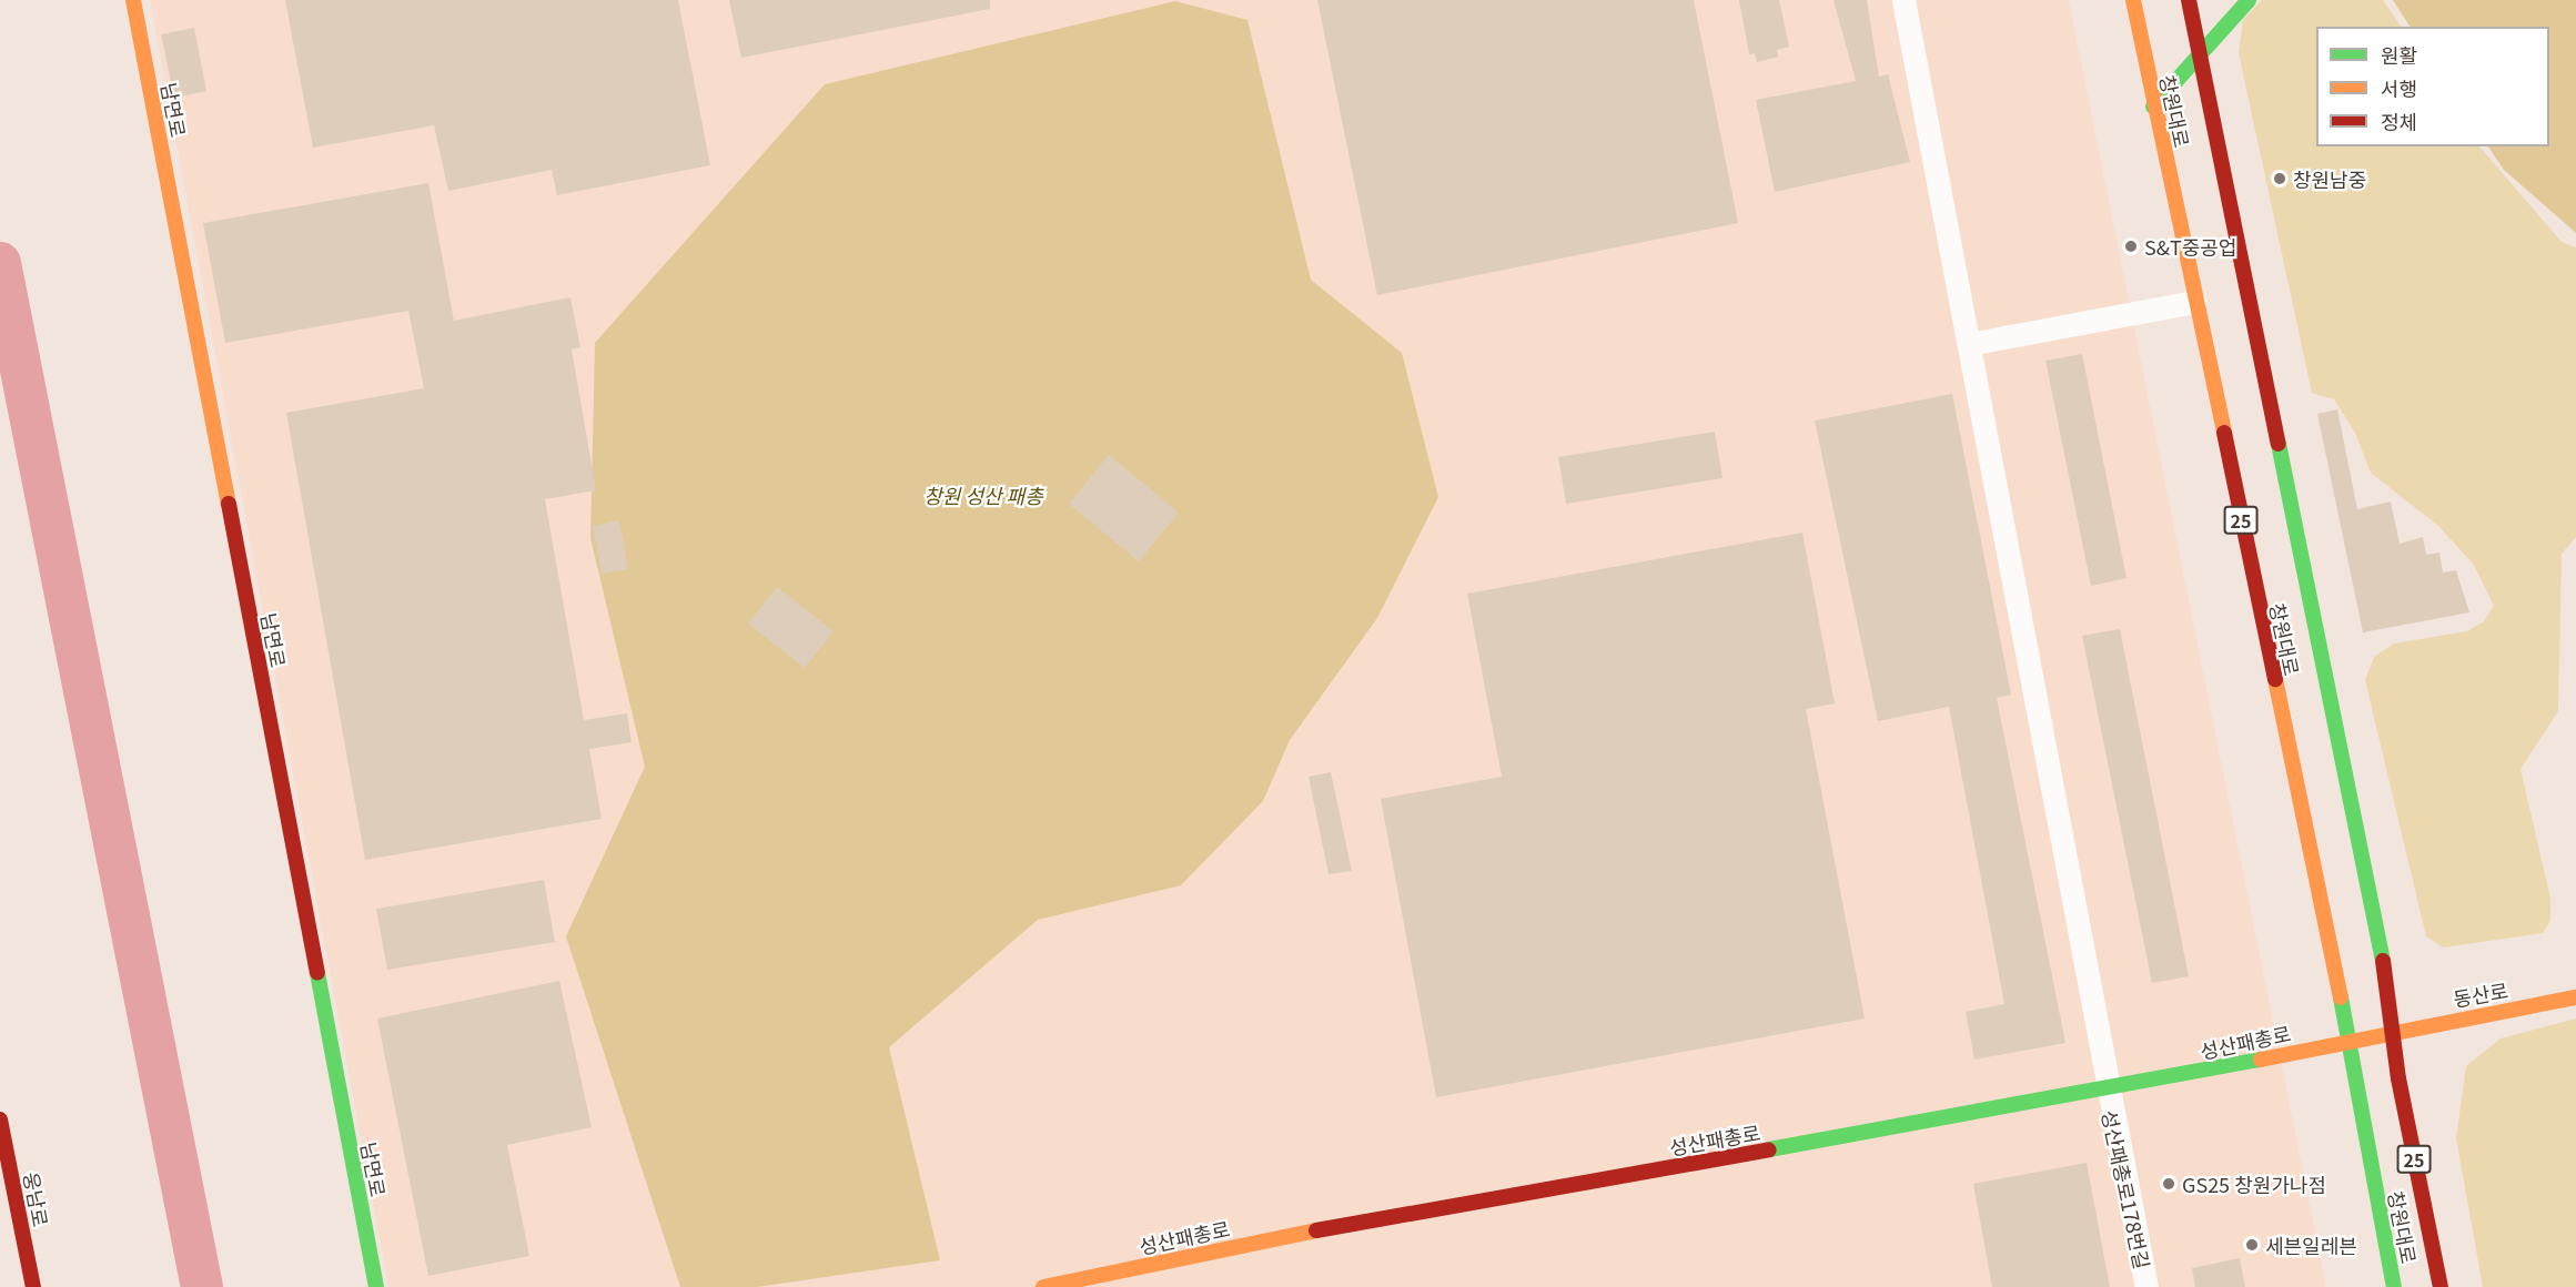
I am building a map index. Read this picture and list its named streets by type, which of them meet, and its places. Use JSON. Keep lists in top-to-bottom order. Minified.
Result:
{"streets":{"main road":["남면로","창원대로","25","동산로","성산패총로","웅남로"],"street":["성산패총로178번길"]},"crossings":[["창원대로","동산로"],["창원대로","성산패총로"],["동산로","성산패총로"],["성산패총로","성산패총로178번길"]],"parks":["창원 성산 패총"],"places":["창원남중","S&T중공업","GS25 창원가나점","세븐일레븐"],"legend":["원활","서행","정체"]}
